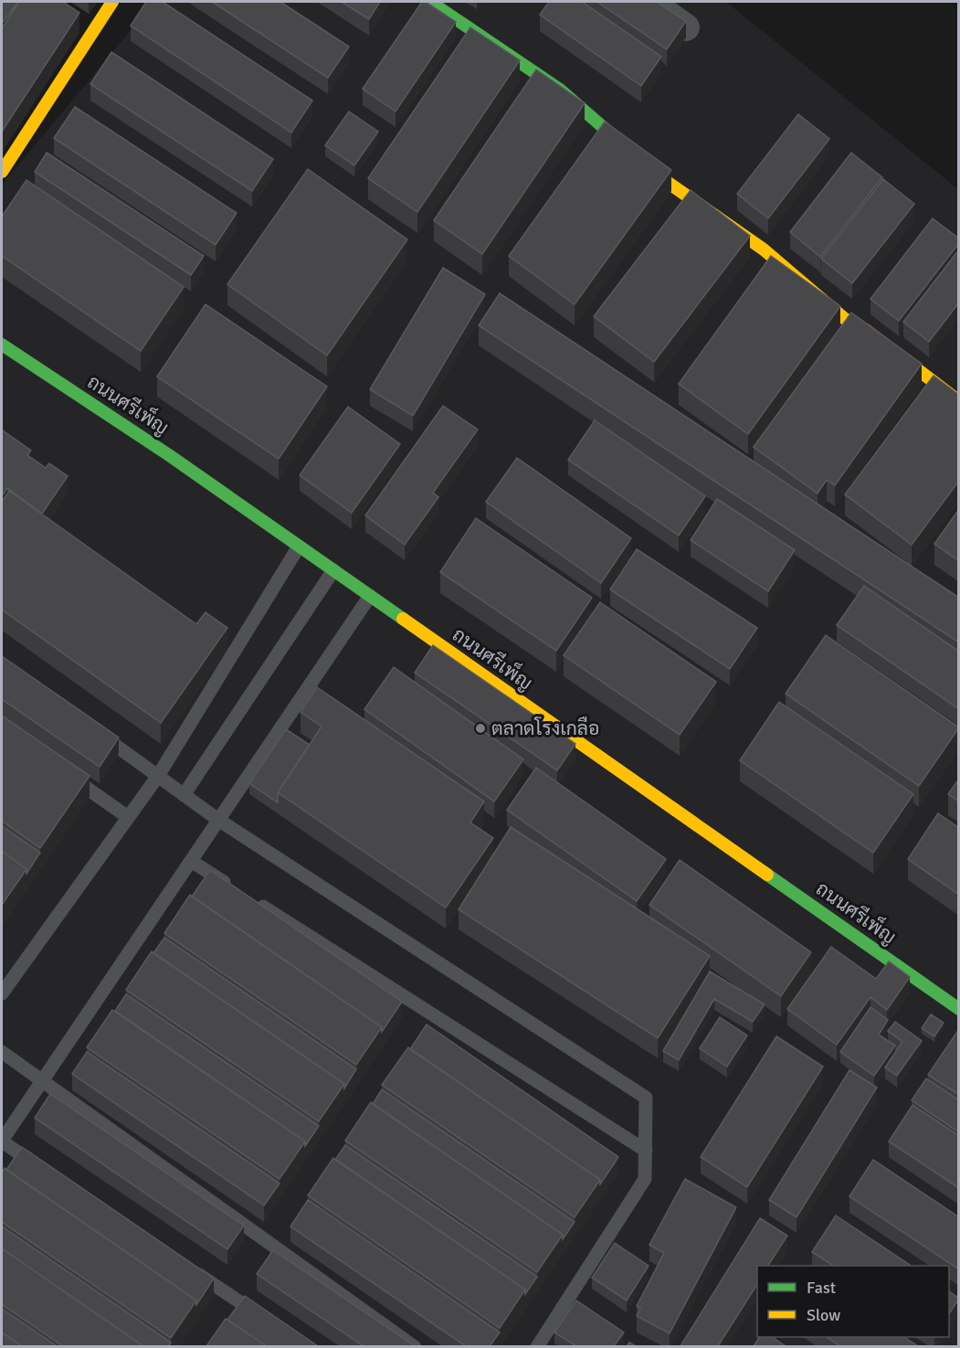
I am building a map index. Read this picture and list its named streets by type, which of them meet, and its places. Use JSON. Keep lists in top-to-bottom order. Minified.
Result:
{"streets":{"main road":["ถนนศรีเพ็ญ"]},"places":["ตลาดโรงเกลือ"],"legend":["Fast","Slow"]}
